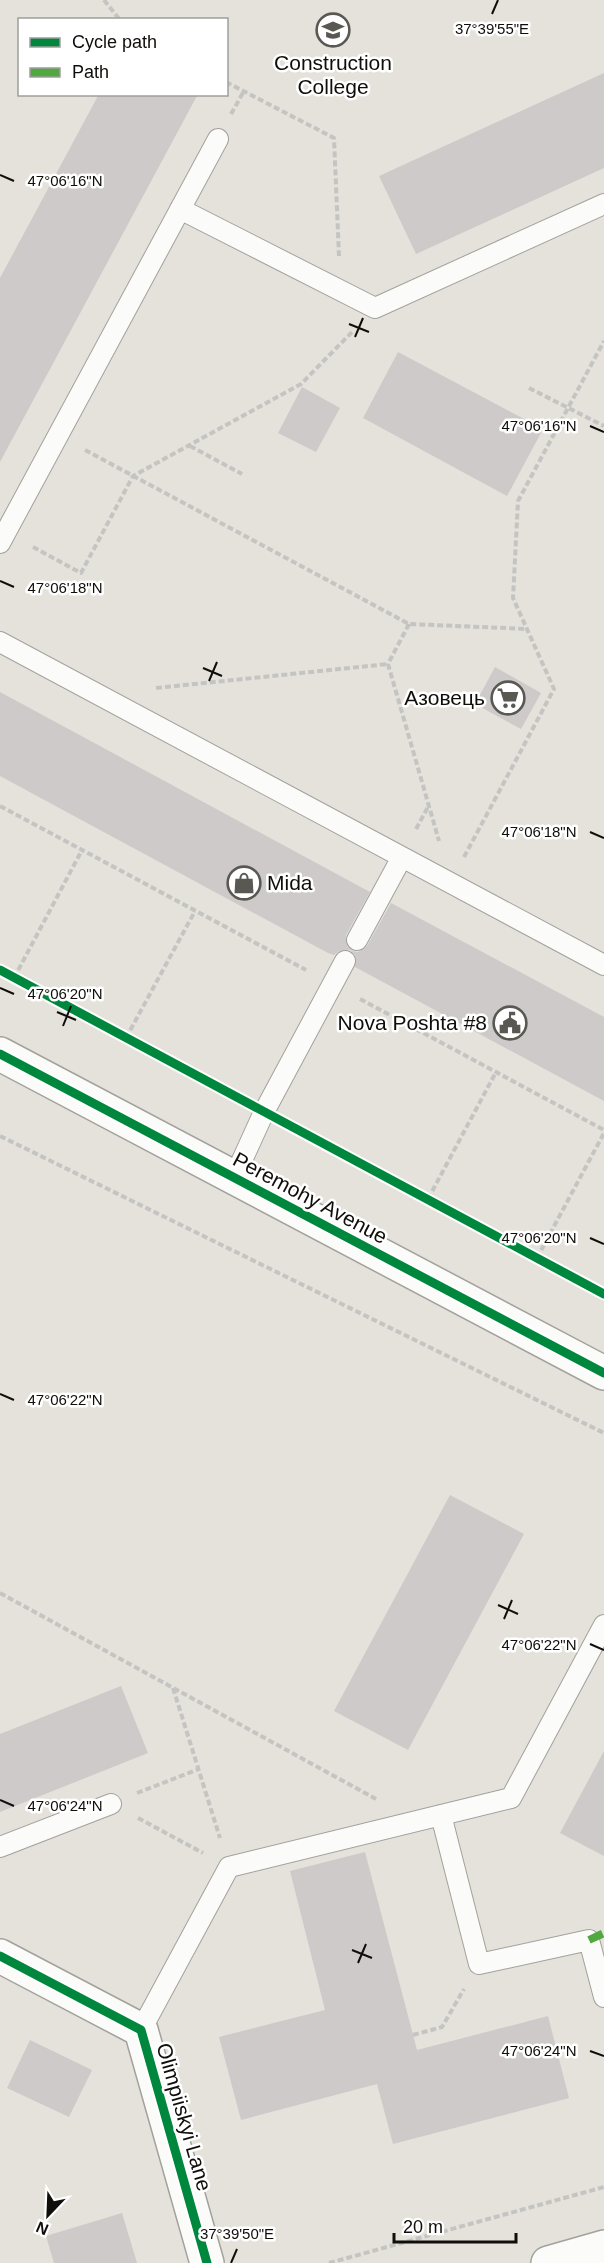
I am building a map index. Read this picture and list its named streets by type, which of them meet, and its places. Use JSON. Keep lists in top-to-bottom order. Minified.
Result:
{"streets":{"street":["Peremohy Avenue","Olimpiiskyi Lane"]},"places":{"school or university":["Construction College"],"supermarket":["Азовець"],"shop":["Mida"],"public building":["Nova Poshta #8"]},"legend":["Cycle path","Path"],"scale_bar":"20 m","north":"bottom left","coordinates":["37°39'55\"E","47°06'16\"N","47°06'18\"N","47°06'20\"N","47°06'22\"N","47°06'24\"N","37°39'50\"E"]}
